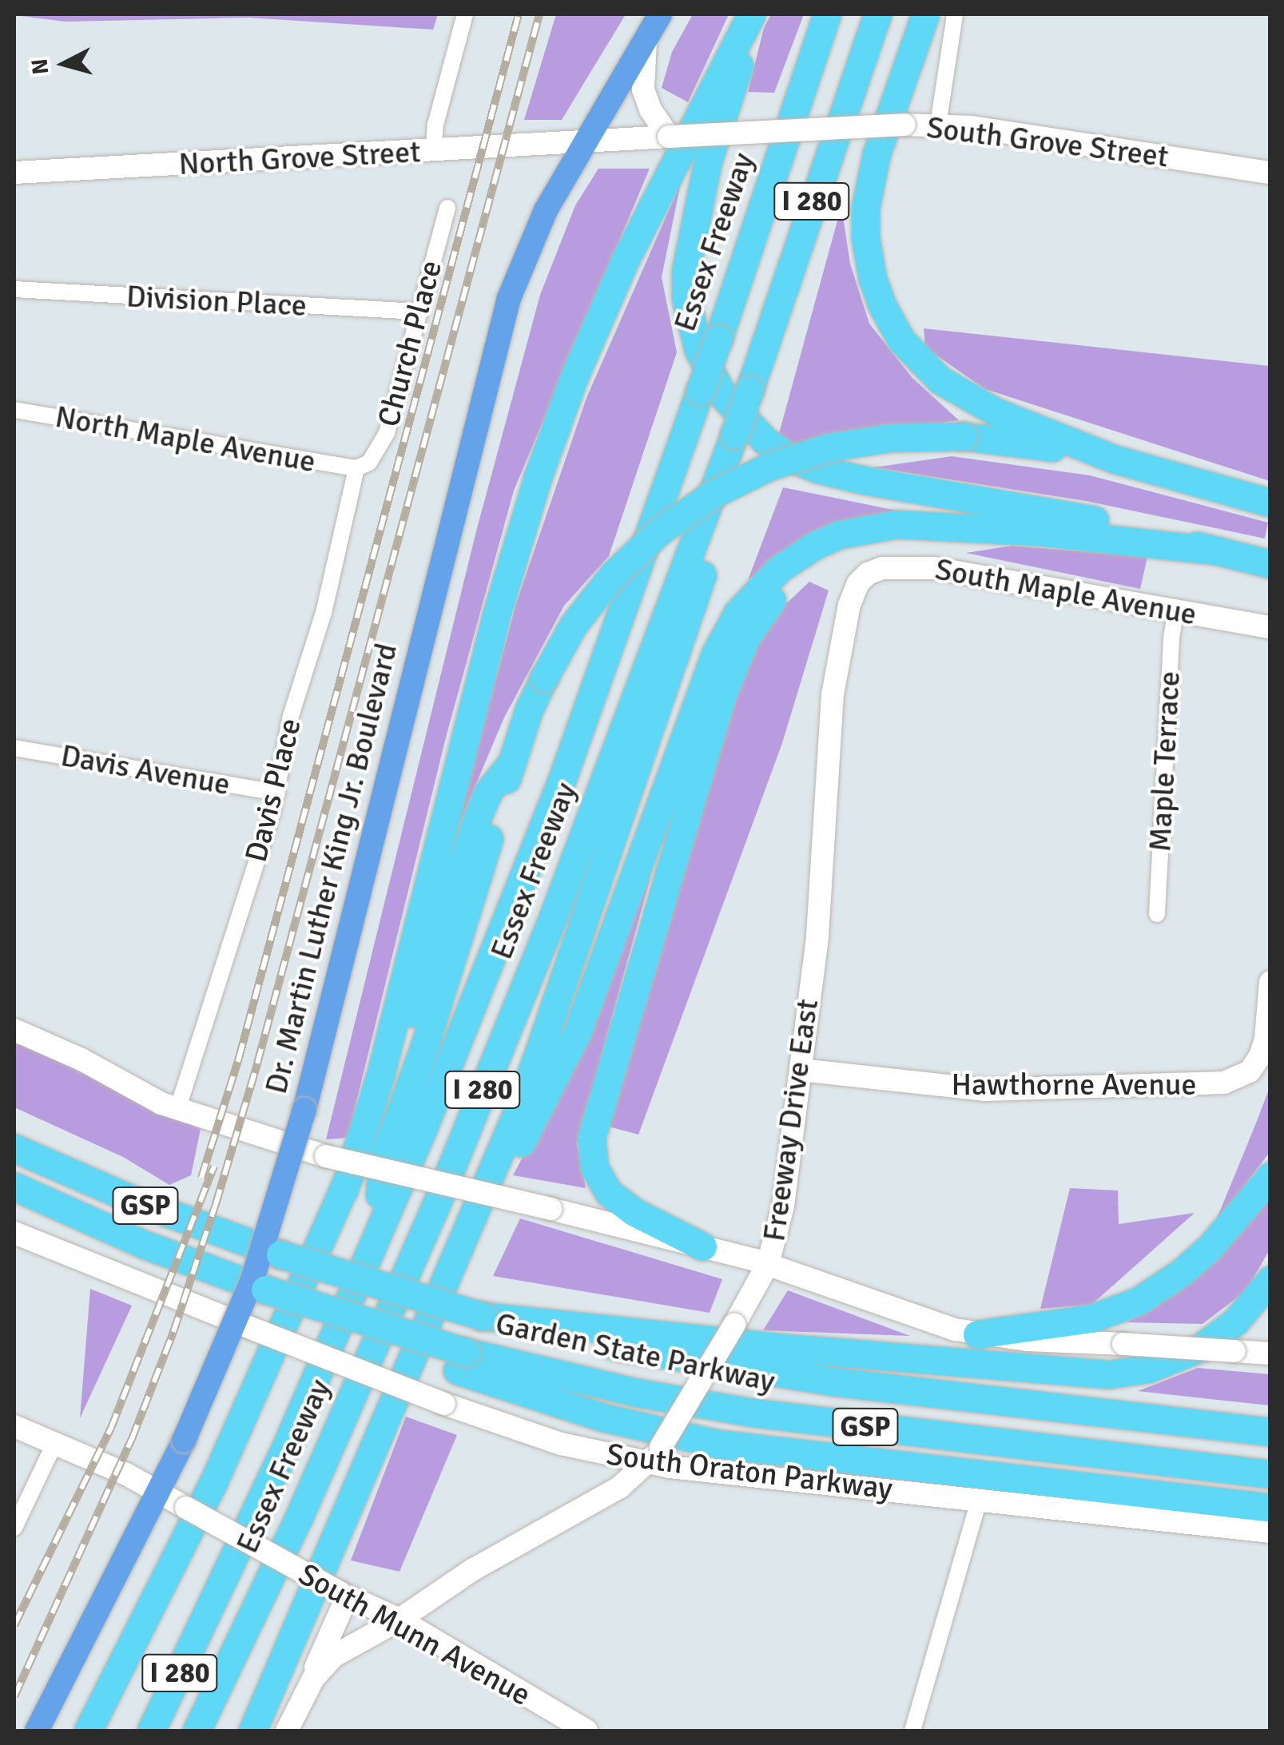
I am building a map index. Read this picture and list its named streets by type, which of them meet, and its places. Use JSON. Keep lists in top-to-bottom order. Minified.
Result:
{"streets":{"highway":["I 280","Essex Freeway","GSP","Garden State Parkway"],"main road":["South Grove Street","North Grove Street","South Maple Avenue","Dr. Martin Luther King Jr. Boulevard","Hawthorne Avenue","Freeway Drive East","South Oraton Parkway","South Munn Avenue"],"street":["Division Place","Church Place","North Maple Avenue","Maple Terrace","Davis Avenue","Davis Place"]},"crossings":[["South Grove Street","North Grove Street"],["South Grove Street","Dr. Martin Luther King Jr. Boulevard"],["North Grove Street","Dr. Martin Luther King Jr. Boulevard"],["Division Place","Church Place"],["Church Place","North Maple Avenue"],["Church Place","Davis Place"],["North Maple Avenue","Davis Place"],["South Maple Avenue","Maple Terrace"],["South Maple Avenue","Freeway Drive East"],["Davis Avenue","Davis Place"],["Dr. Martin Luther King Jr. Boulevard","South Munn Avenue"],["Hawthorne Avenue","Freeway Drive East"],["Freeway Drive East","South Oraton Parkway"],["Freeway Drive East","South Munn Avenue"],["GSP","Garden State Parkway"]],"north":"left"}
